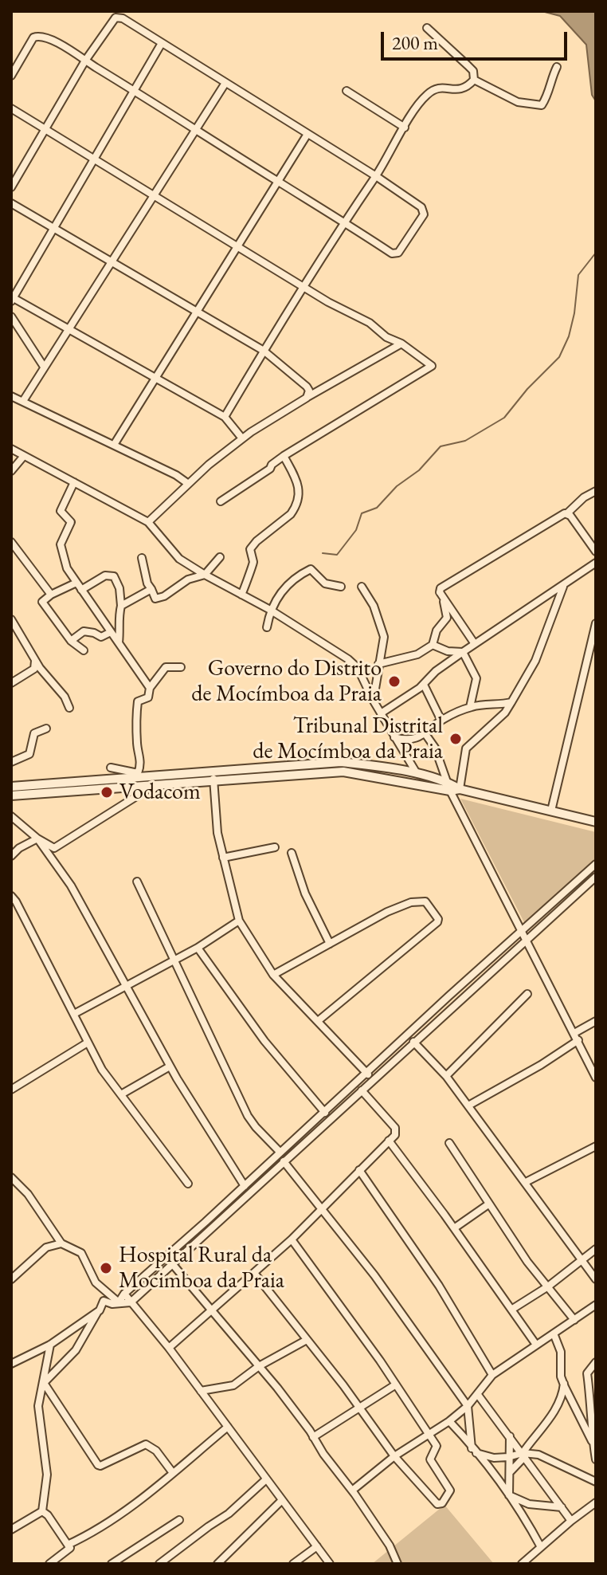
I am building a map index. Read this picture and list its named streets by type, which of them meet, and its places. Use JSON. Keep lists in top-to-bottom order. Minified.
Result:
{"places":["Governo do Distrito de Mocímboa da Praia","Tribunal Distrital de Mocímboa da Praia","Vodacom","Hospital Rural da Mocimboa da Praia"],"scale_bar":"200 m"}
